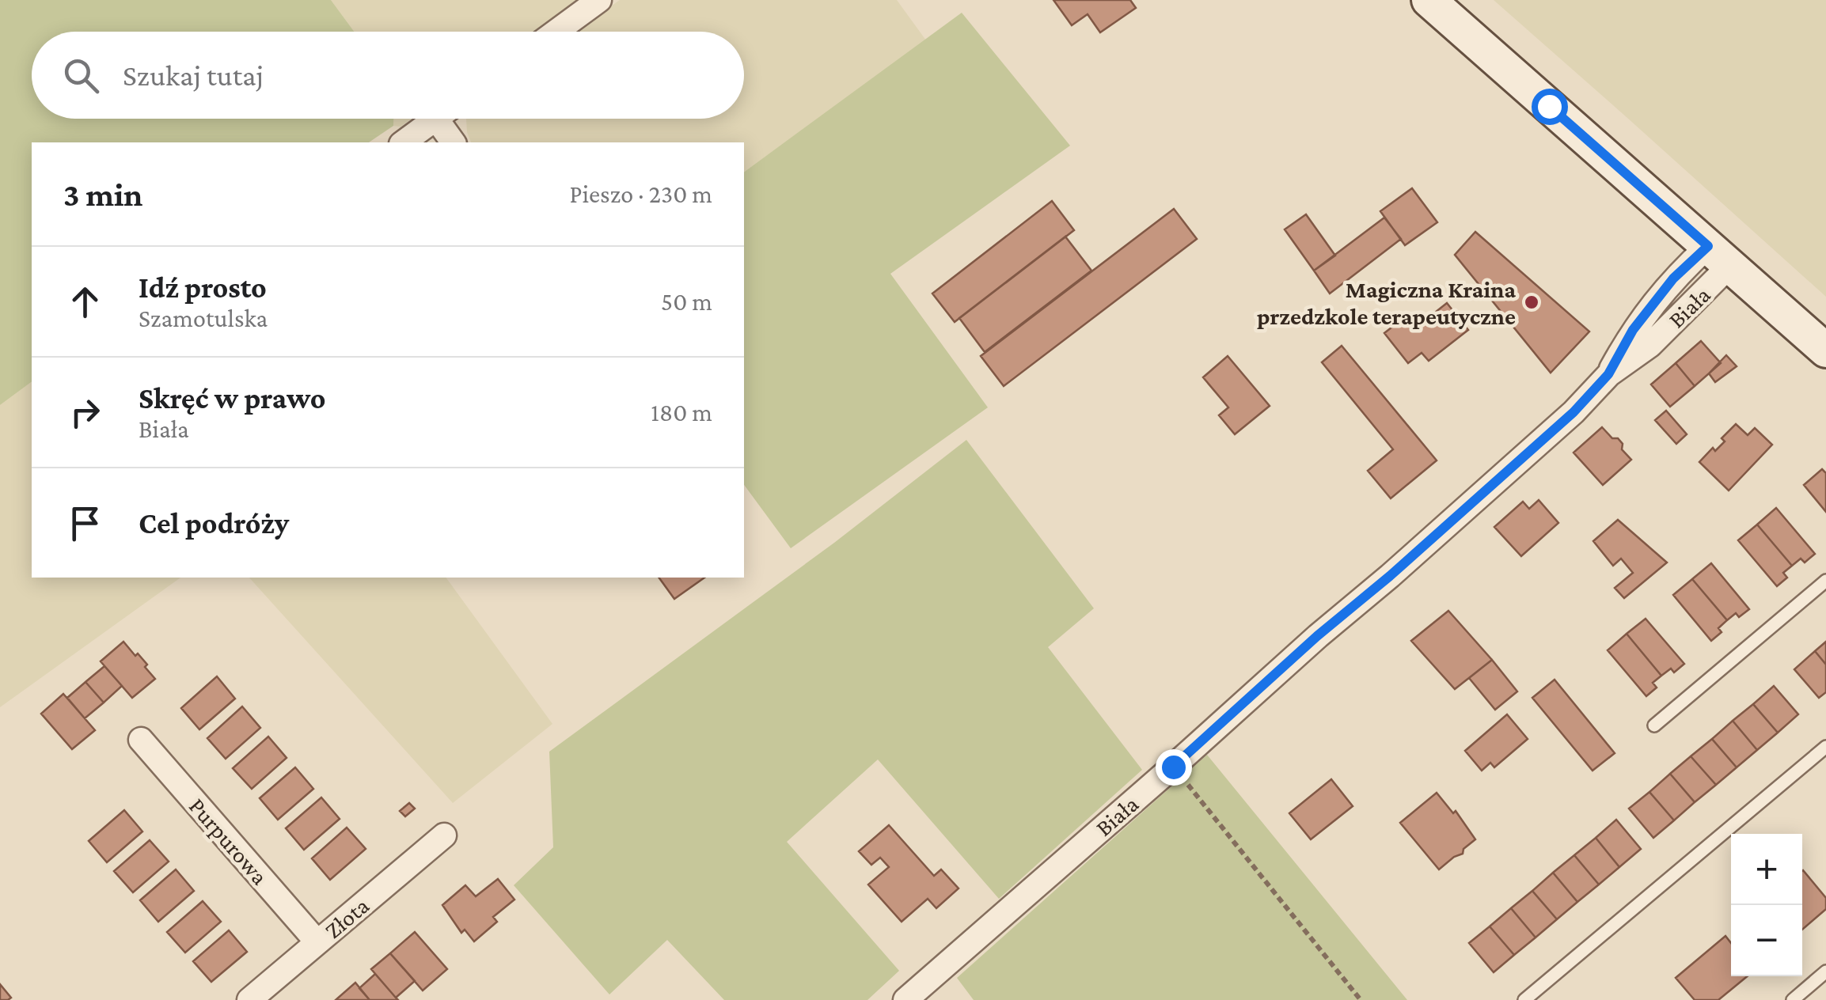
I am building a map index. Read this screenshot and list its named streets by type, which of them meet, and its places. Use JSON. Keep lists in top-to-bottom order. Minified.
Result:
{"streets":{"street":["Biała","Purpurowa","Złota"]},"crossings":[["Purpurowa","Złota"]],"places":["Magiczna Kraina przedzkole terapeutyczne"],"page":{"search":"Szukaj tutaj","heading":["3 min","Pieszo · 230 m"],"list":[["Idź prosto","Szamotulska","50 m"],["Skręć w prawo","Biała","180 m"],"Cel podróży"],"map_buttons":["+","−"]}}
